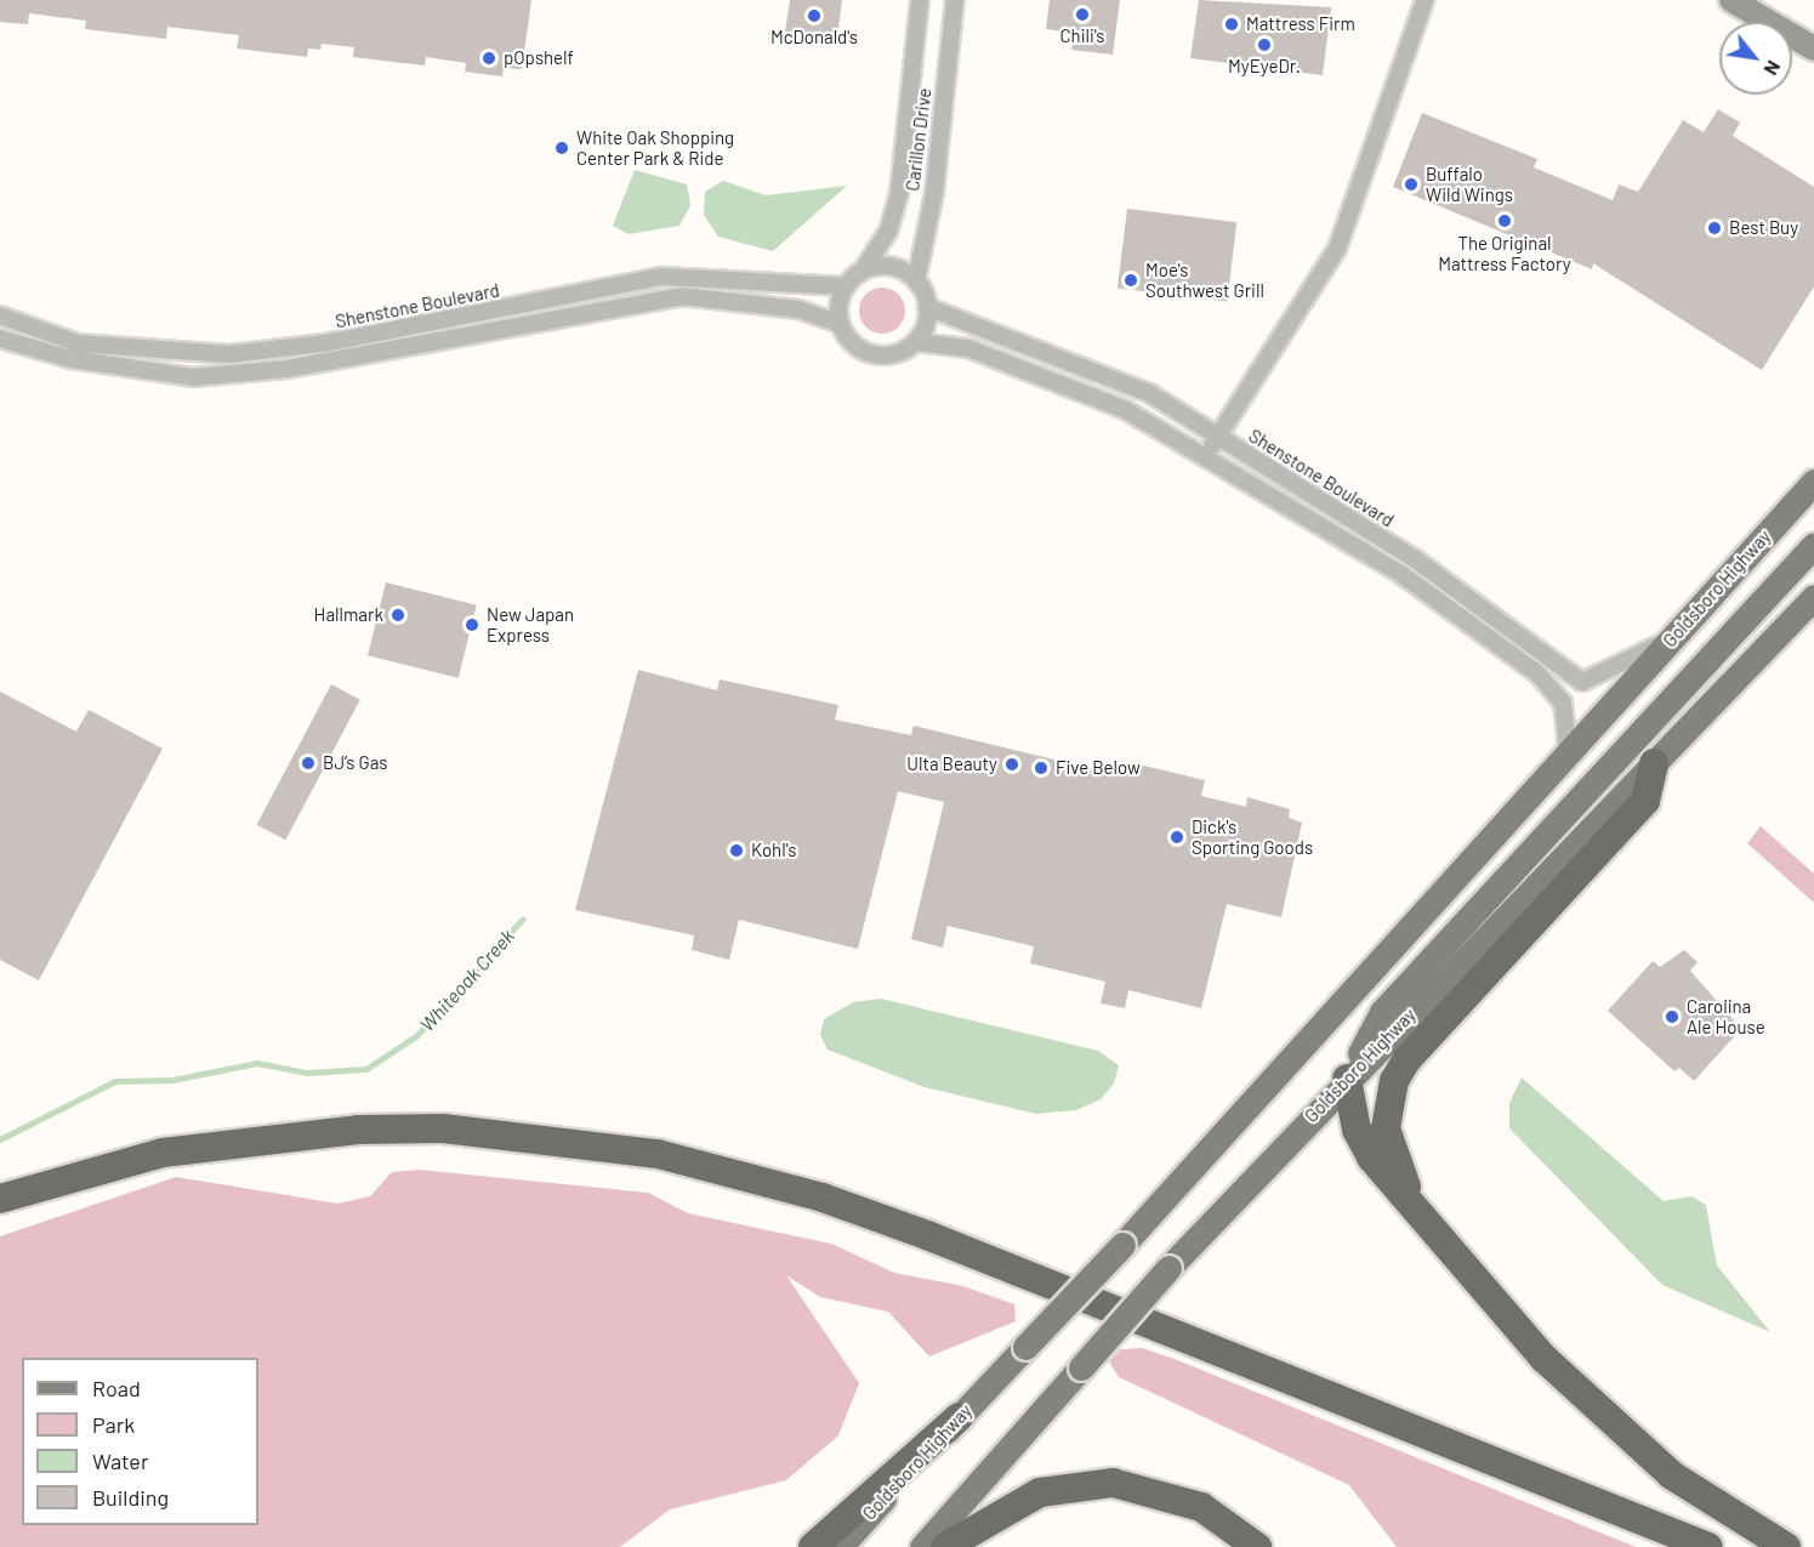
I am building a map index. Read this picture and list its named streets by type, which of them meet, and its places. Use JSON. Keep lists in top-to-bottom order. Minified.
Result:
{"streets":{"main road":["Goldsboro Highway"],"street":["Carillon Drive","Shenstone Boulevard"]},"crossings":[["Carillon Drive","Shenstone Boulevard"],["Shenstone Boulevard","Goldsboro Highway"]],"water":["Whiteoak Creek"],"places":["Chili's","McDonald's","Mattress Firm","MyEyeDr.","pOpshelf","White Oak Shopping Center Park & Ride","Buffalo Wild Wings","The Original Mattress Factory","Best Buy","Moe's Southwest Grill","Hallmark","New Japan Express","BJ’s Gas","Ulta Beauty","Five Below","Dick's Sporting Goods","Kohl's","Carolina Ale House"],"legend":["Road","Park","Water","Building"],"north":"bottom right"}
